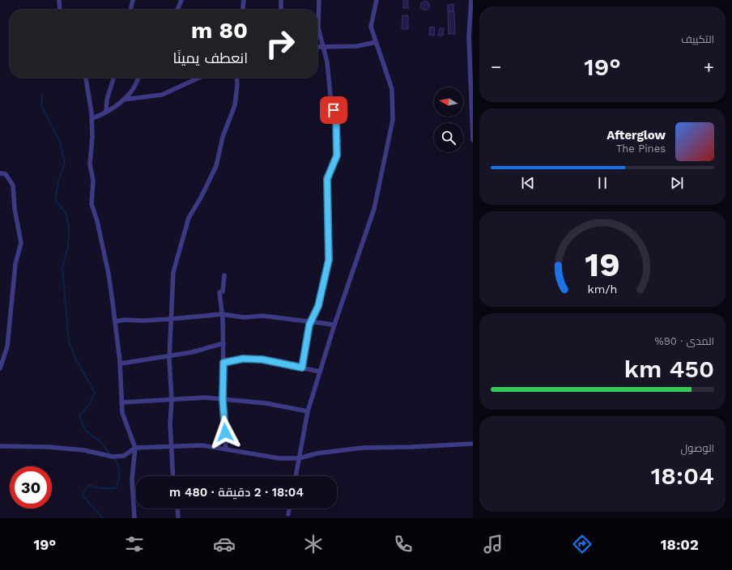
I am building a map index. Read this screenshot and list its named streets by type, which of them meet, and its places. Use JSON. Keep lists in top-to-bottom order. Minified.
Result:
{"north":"left","page":{"tile":["التكييف",["المدى · 90%","450 km"],["الوصول","18:04"]],"turn":["80 m","انعطف يمينًا"],"heat":["−","19°","+"],"song":["Afterglow","The Pines"],"limit":"30","trip":"18:04 · 2 دقيقة · 480 m","tabs":["18:02","19°"],"gauge":["19","km/h"]}}
